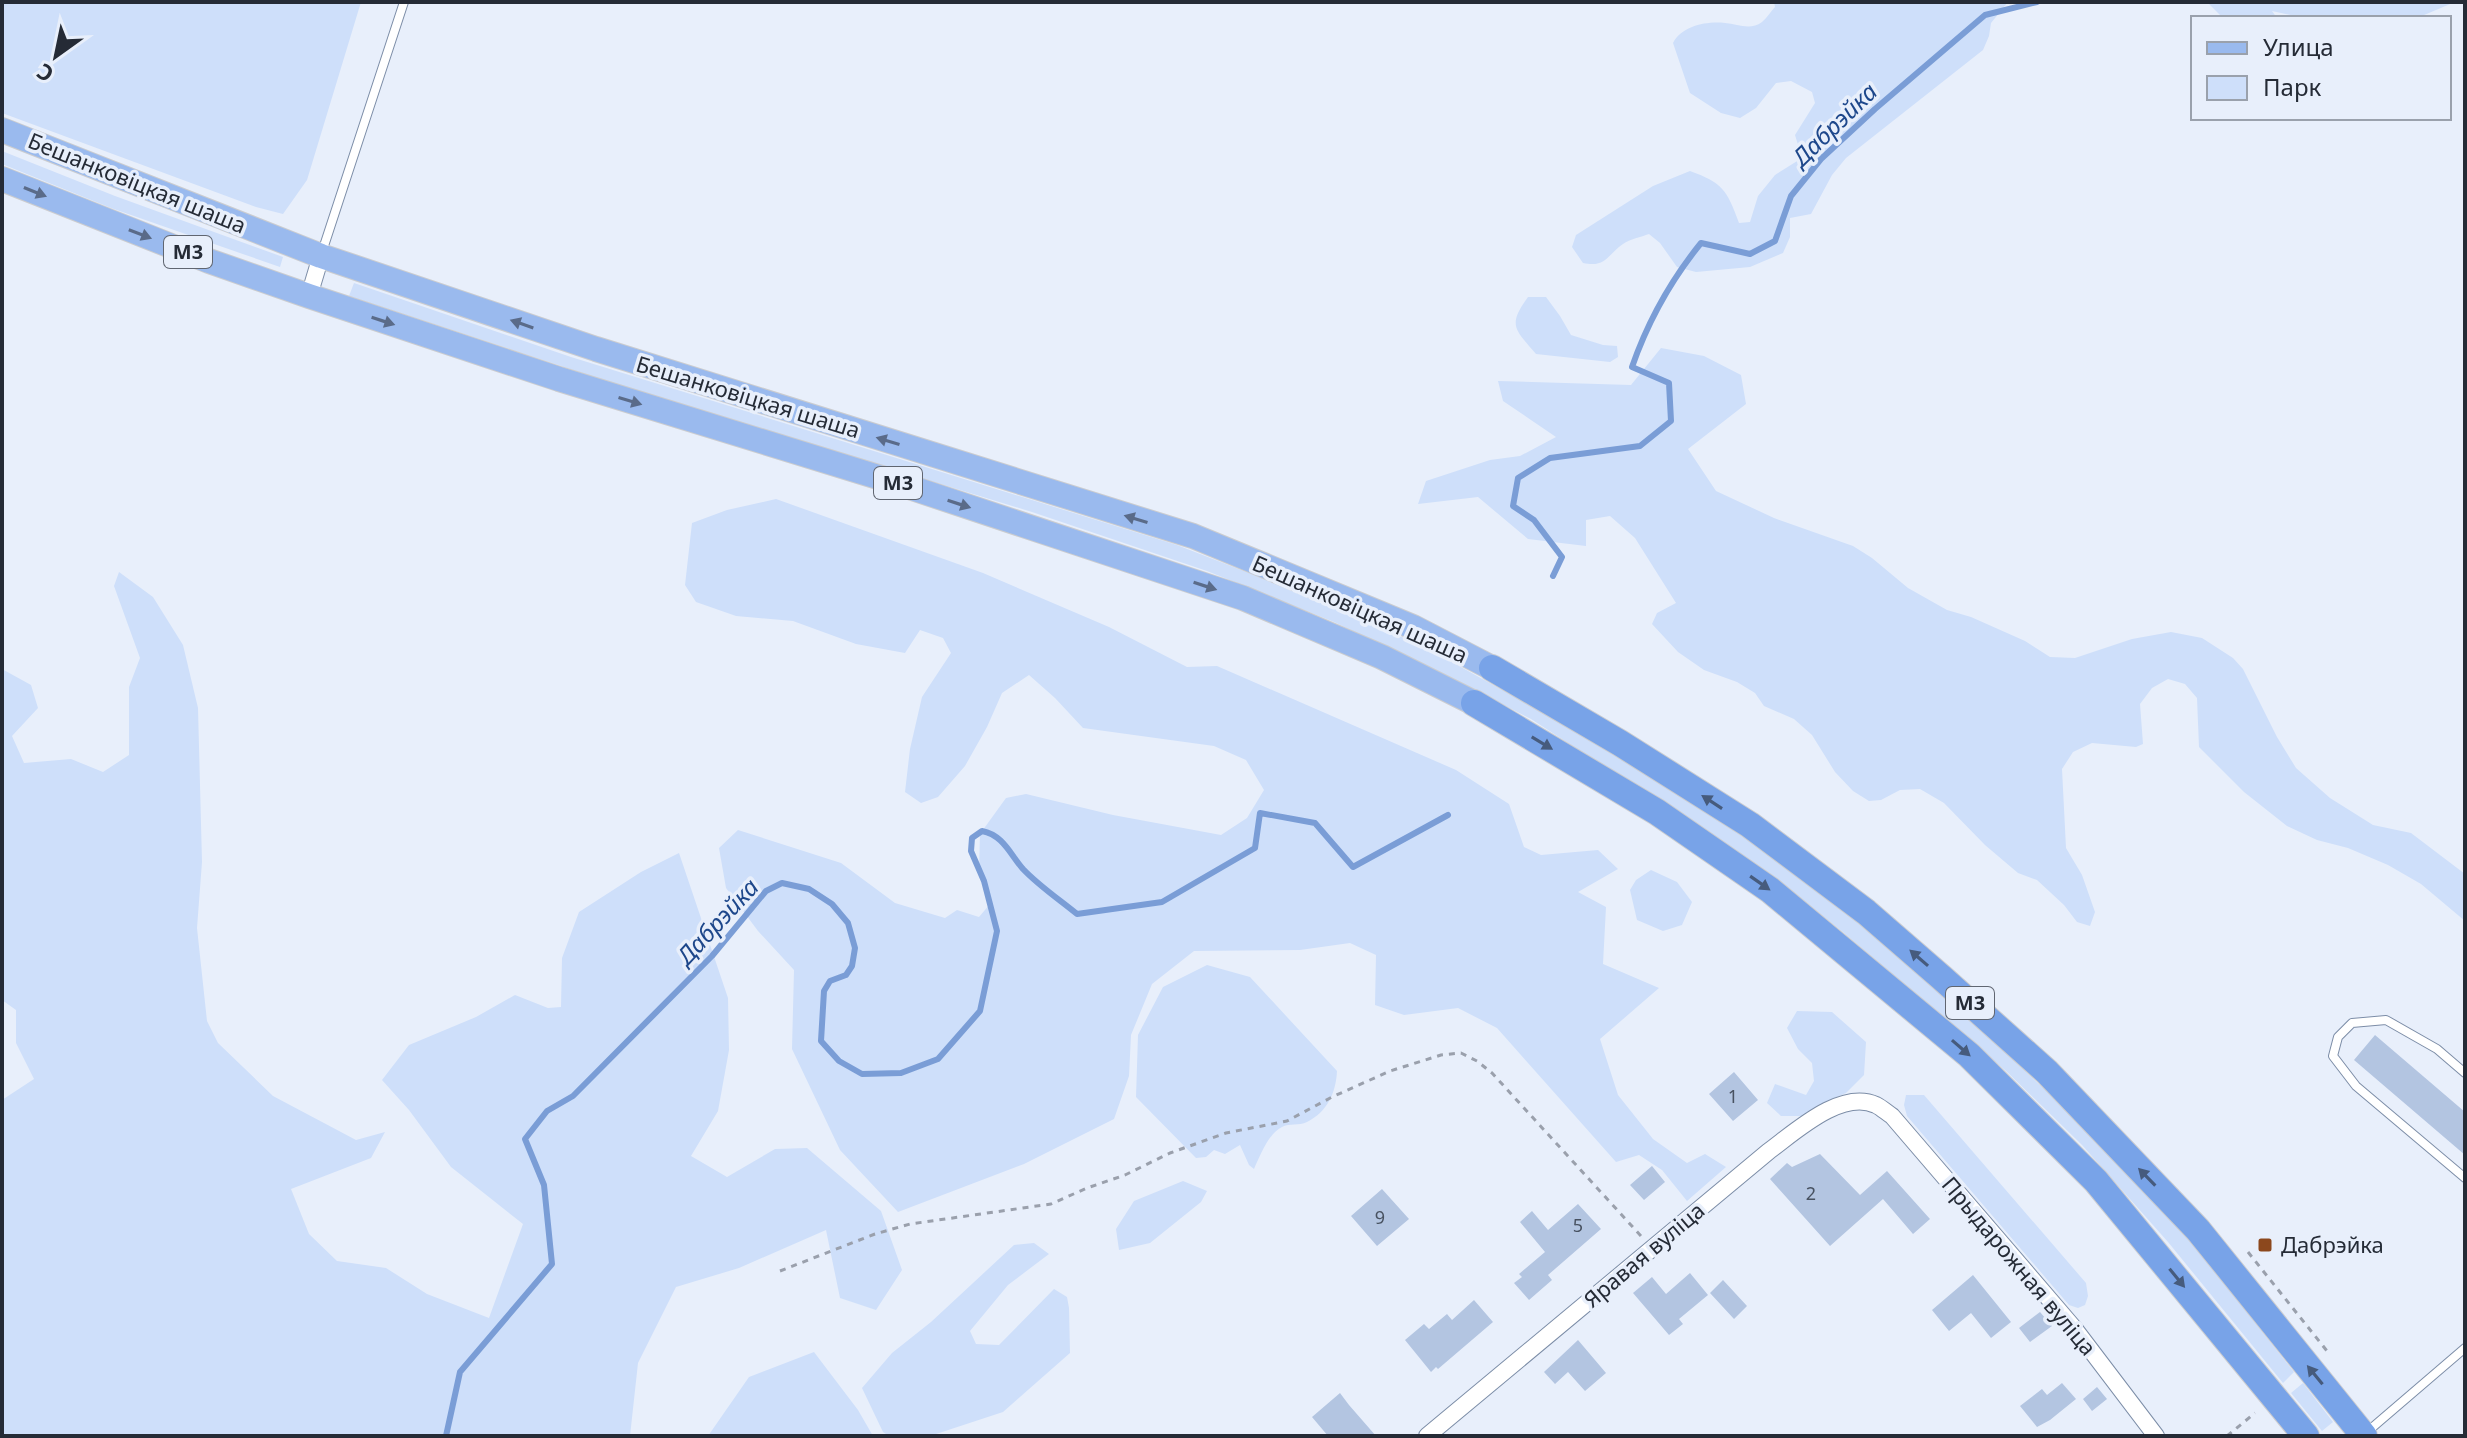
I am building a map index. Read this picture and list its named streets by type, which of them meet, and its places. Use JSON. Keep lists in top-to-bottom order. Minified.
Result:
{"streets":{"highway":["М3"],"main road":["Бешанковіцкая шаша"],"street":["Яравая вуліца","Прыдарожная вуліца"]},"crossings":[["Бешанковіцкая шаша","М3"],["Яравая вуліца","Прыдарожная вуліца"]],"water":["Дабрэйка"],"places":{"transit":["Дабрэйка"]},"house_numbers":["1","2","9","5"],"legend":["Улица","Парк"],"north":"bottom left"}
